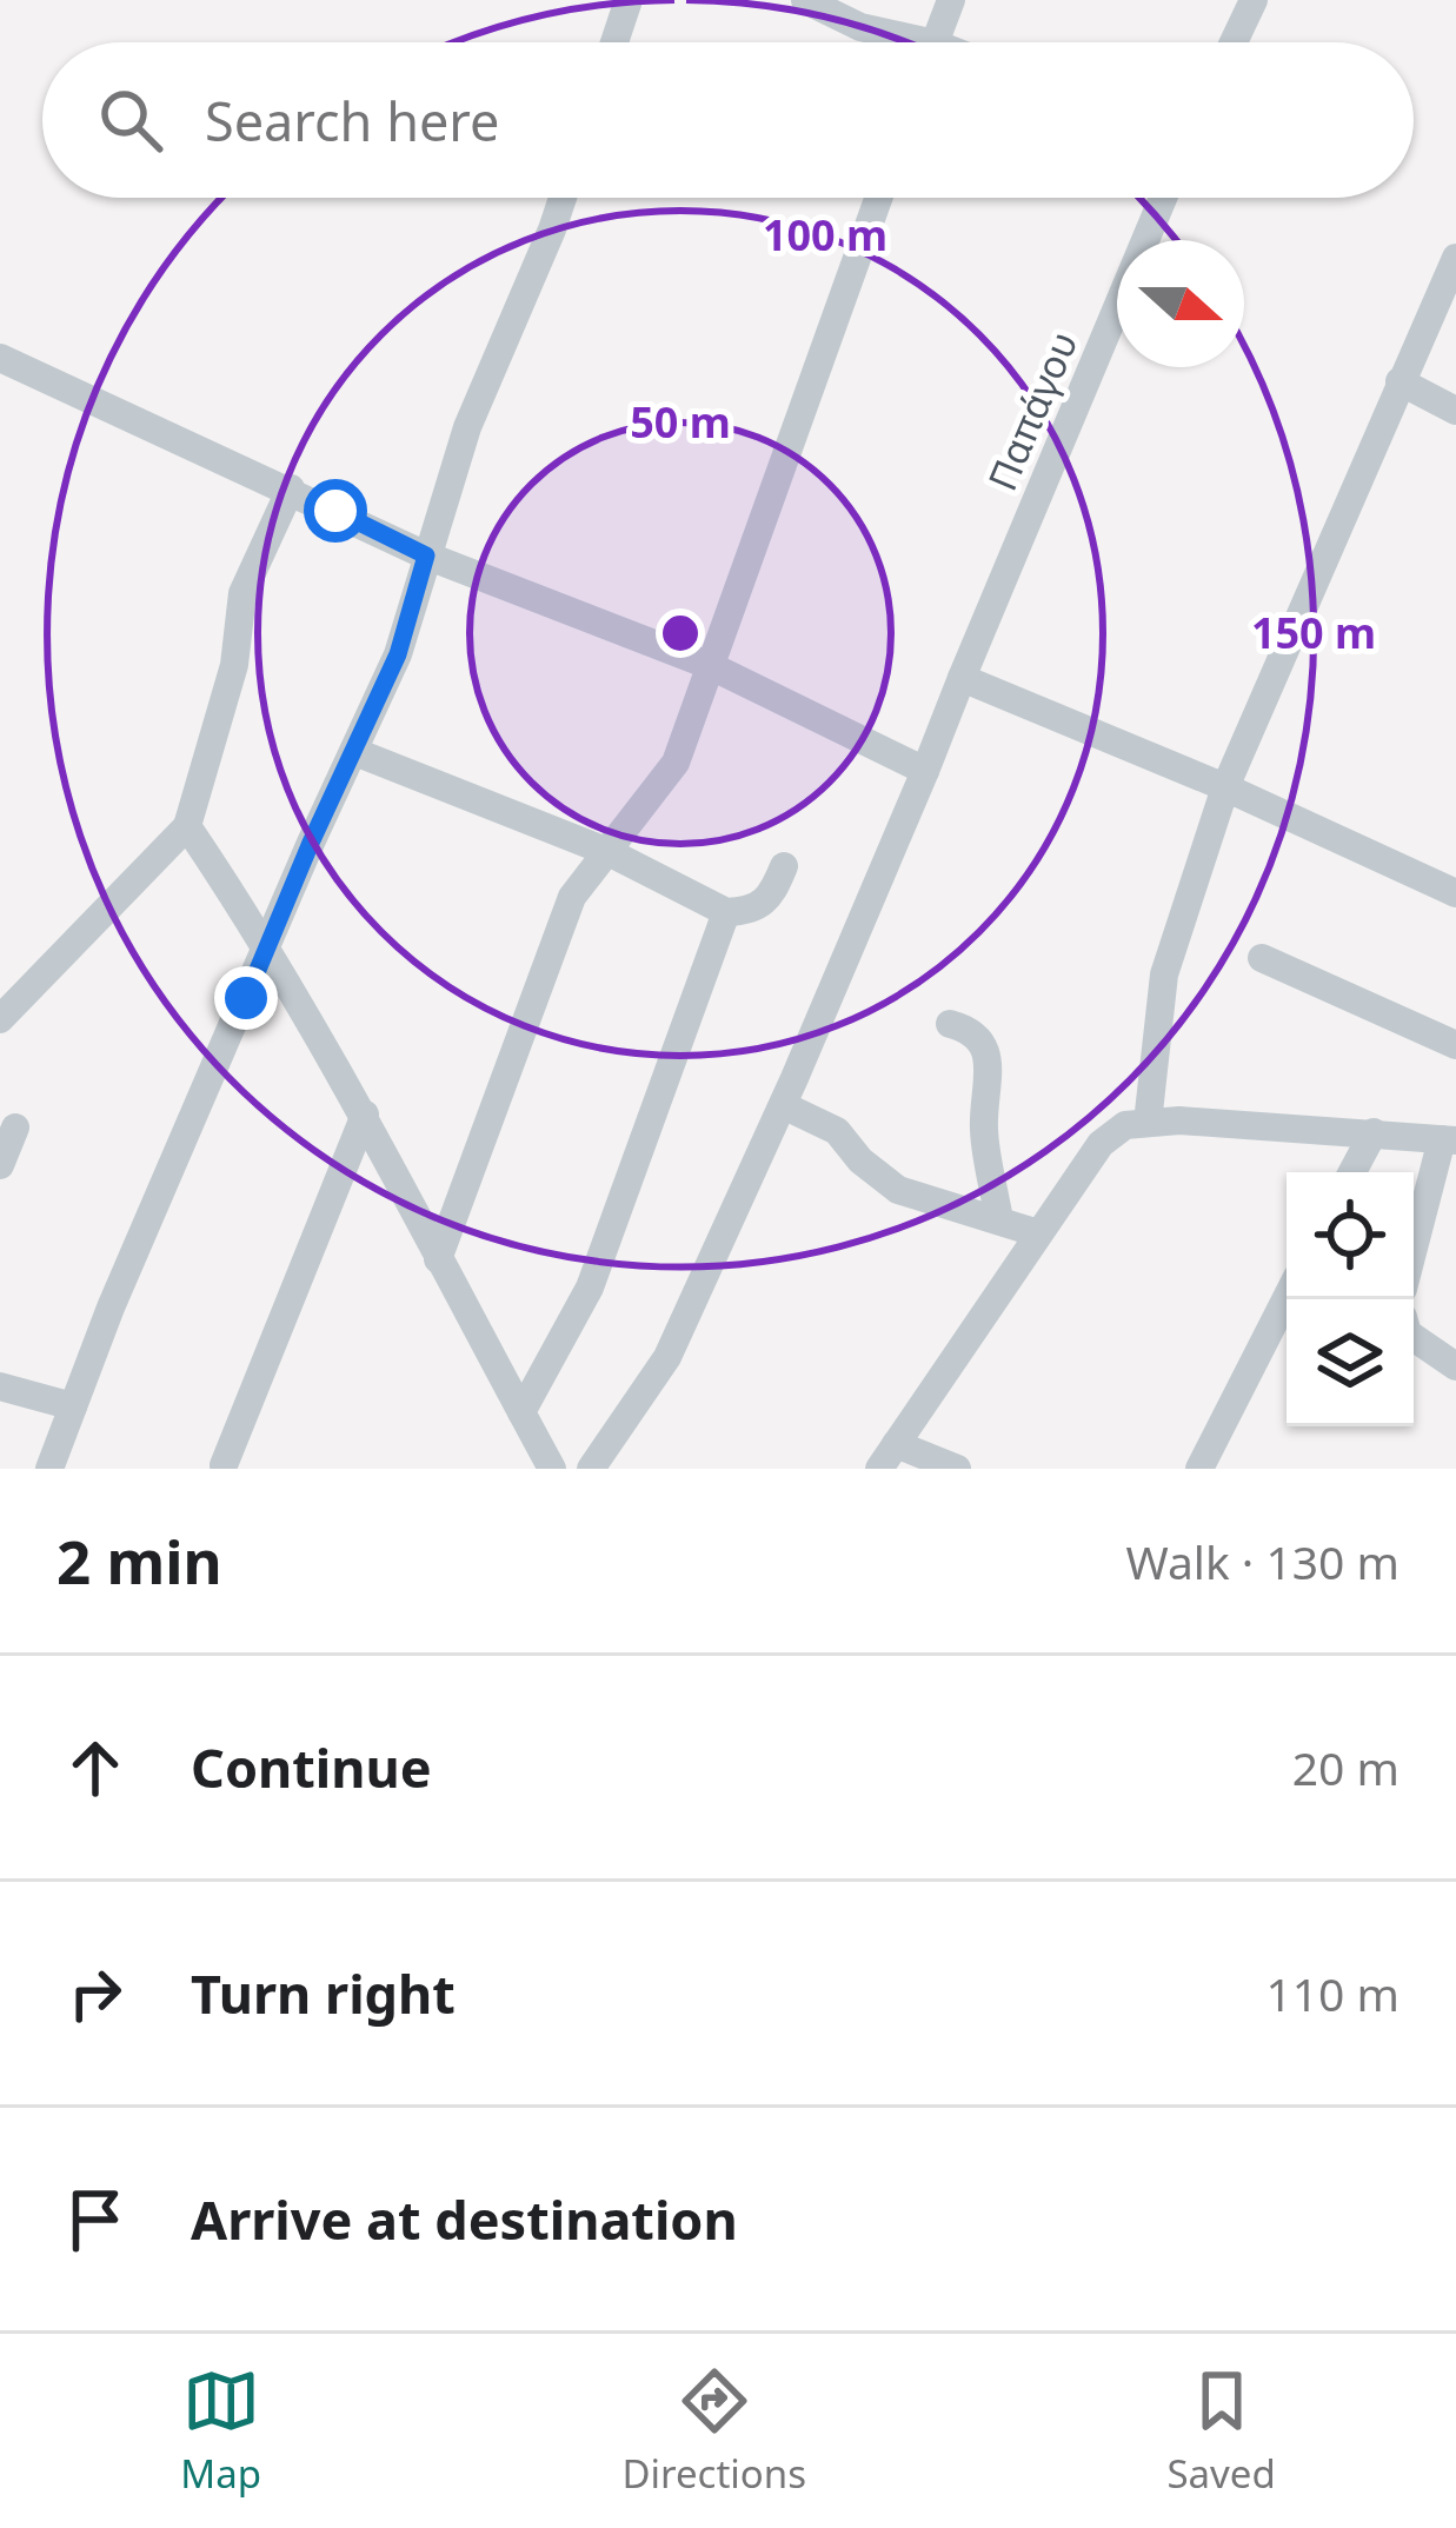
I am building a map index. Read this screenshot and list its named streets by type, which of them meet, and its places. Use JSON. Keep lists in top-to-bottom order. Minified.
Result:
{"streets":{"street":["Παπάγου"]},"north":"right","page":{"search":"Search here","heading":["2 min","Walk · 130 m"],"list":[["Continue","20 m"],["Turn right","110 m"],"Arrive at destination"],"nav":["Map","Directions","Saved"]},"rings":["100 m","50 m","150 m"]}
